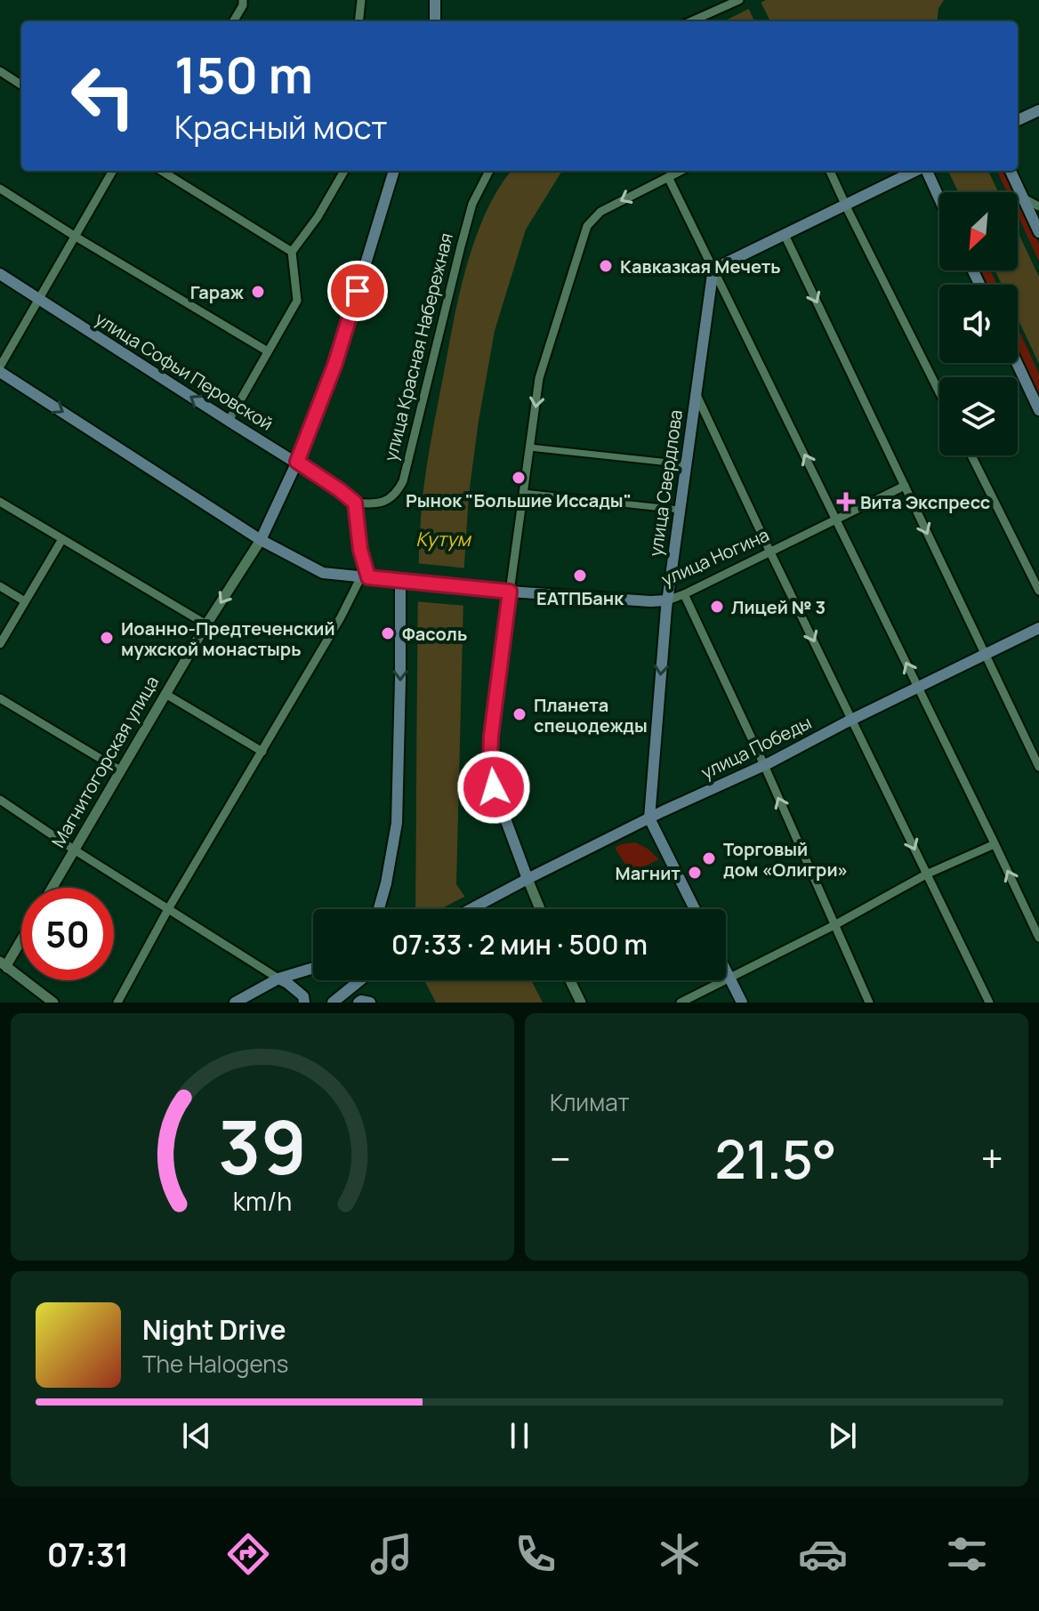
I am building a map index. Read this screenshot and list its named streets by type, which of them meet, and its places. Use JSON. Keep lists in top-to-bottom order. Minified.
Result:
{"streets":{"main road":["улица Софьи Перовской","улица Свердлова","улица Ногина","улица Победы","Магнитогорская улица"],"street":["улица Красная Набережная"]},"crossings":[["улица Красная Набережная","улица Софьи Перовской"],["улица Софьи Перовской","Магнитогорская улица"],["улица Свердлова","улица Ногина"],["улица Свердлова","улица Победы"]],"one_way":["улица Свердлова"],"water":["Кутум"],"places":{"other":["Кавказкая Мечеть","Гараж","Рынок \"Большие Иссады\"","ЕАТПБанк","Лицей № 3","Фасоль","Иоанно-Предтеченский мужской монастырь","Планета спецодежды","Торговый дом «Олигри»","Магнит"],"health":["Вита Экспресс"]},"north":"bottom left","page":{"turn":["150 m","Красный мост"],"limit":"50","trip":"07:33 · 2 мин · 500 m","tile":"Климат","heat":["−","21.5°","+"],"song":["Night Drive","The Halogens"],"tabs":"07:31","gauge":["39","km/h"]}}
